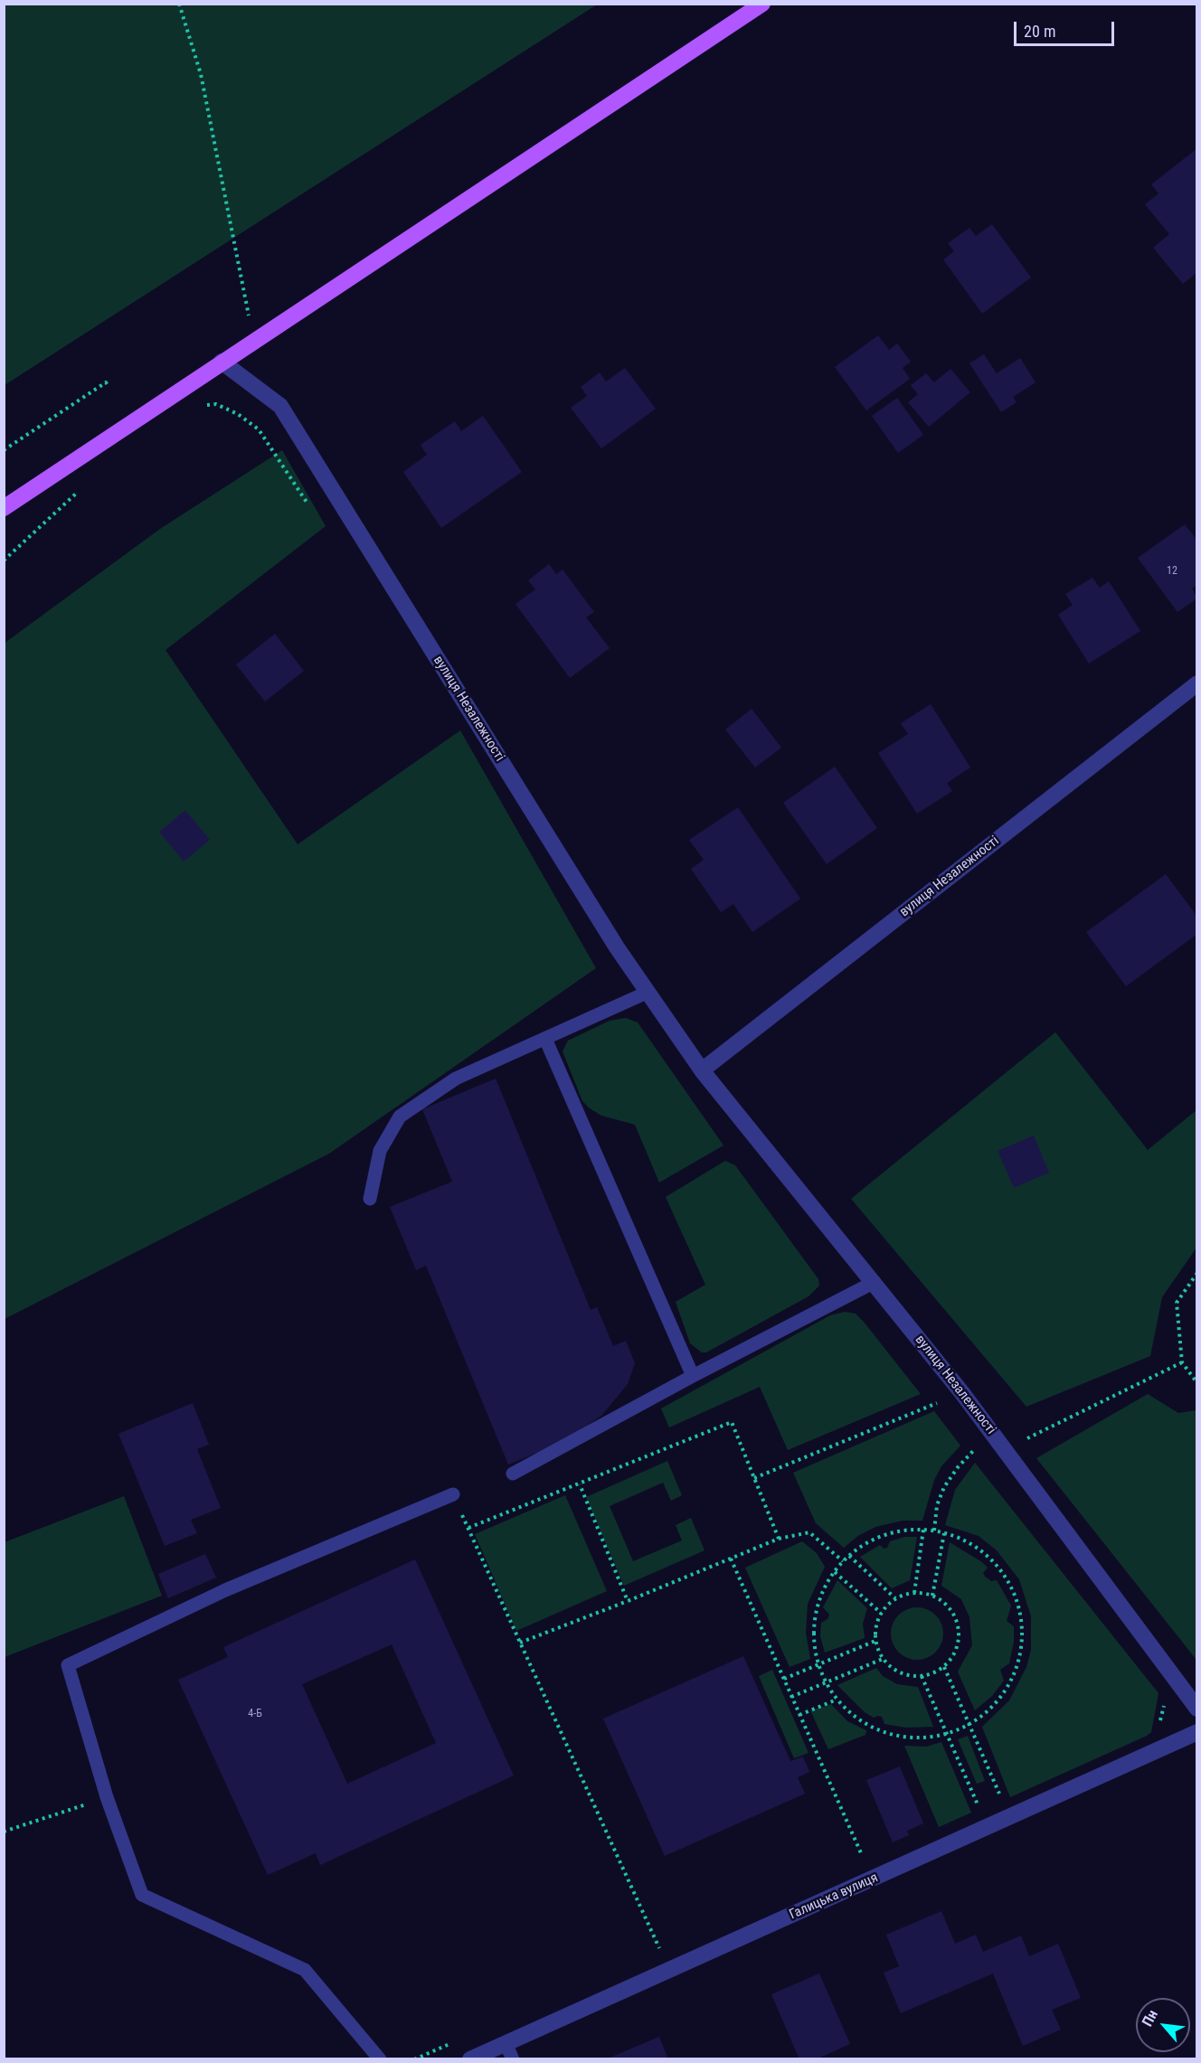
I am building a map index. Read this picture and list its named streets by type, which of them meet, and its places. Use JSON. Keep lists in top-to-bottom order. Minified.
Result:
{"streets":{"street":["вулиця Незалежності","Галицька вулиця"]},"house_numbers":["12","4-Б"],"scale_bar":"20 m","north":"top left"}
